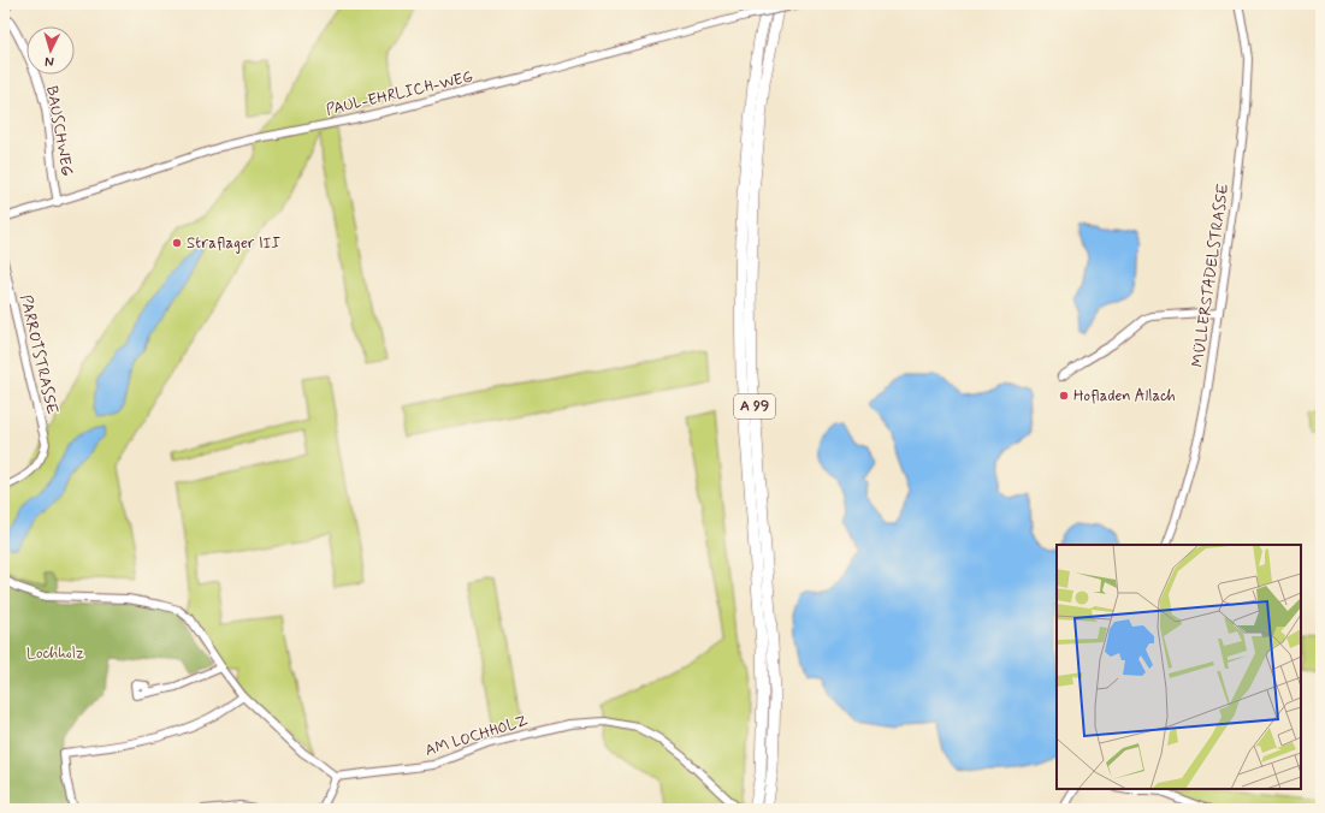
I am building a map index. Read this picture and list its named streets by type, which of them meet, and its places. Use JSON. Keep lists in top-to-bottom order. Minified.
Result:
{"streets":{"highway":["A 99"],"street":["PAUL-EHRLICH-WEG","BAUSCHWEG","MÜLLERSTADELSTRASSE","PARROTSTRASSE","AM LOCHHOLZ"]},"crossings":[["PAUL-EHRLICH-WEG","BAUSCHWEG"]],"parks":["Lochholz"],"places":["Straflager III","Hofladen Allach"],"north":"bottom"}
